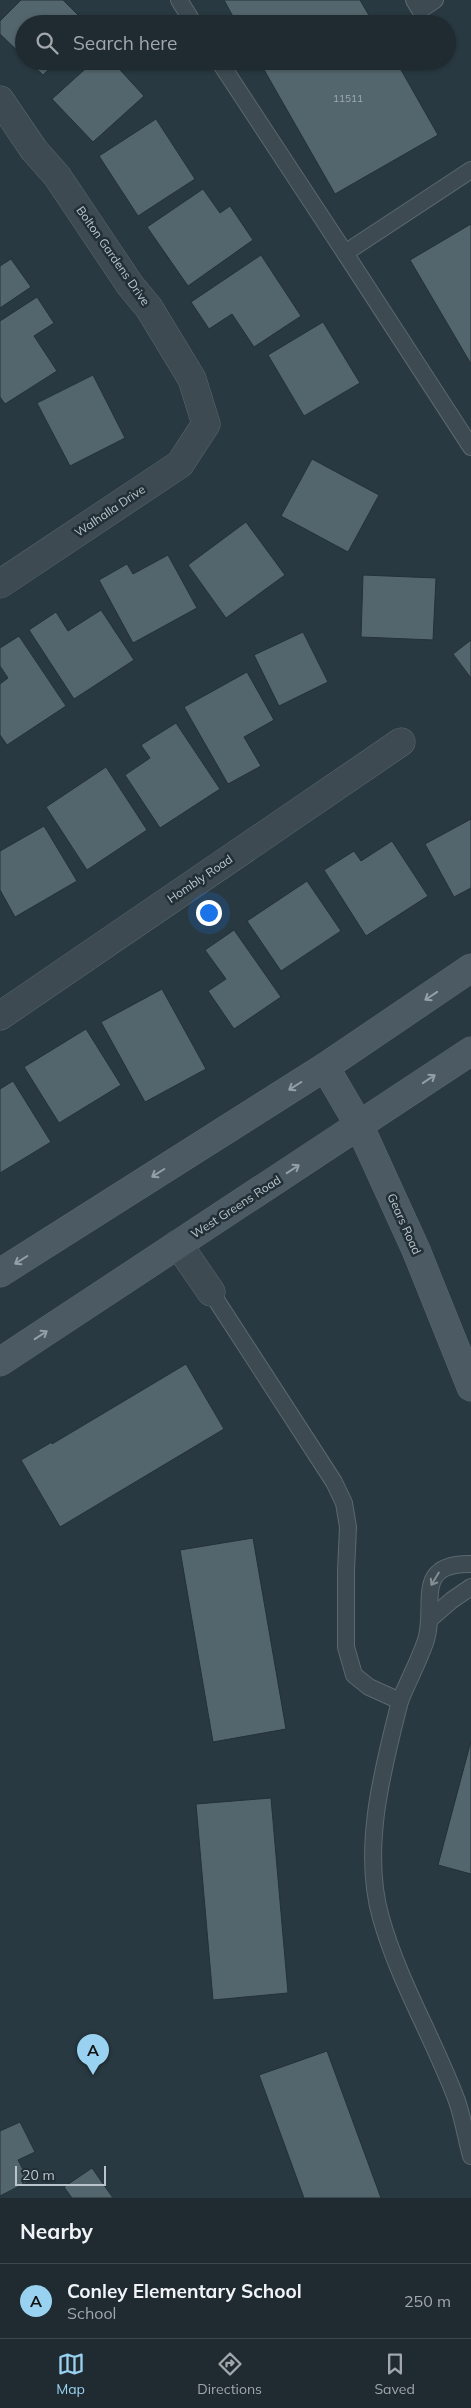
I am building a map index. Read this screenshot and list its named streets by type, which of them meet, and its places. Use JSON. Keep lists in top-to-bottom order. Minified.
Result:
{"streets":{"main road":["West Greens Road","Gears Road"],"street":["Bolton Gardens Drive","Walhalla Drive","Hombly Road"]},"crossings":[["Bolton Gardens Drive","Walhalla Drive"],["West Greens Road","Gears Road"]],"house_numbers":["11511"],"scale_bar":"20 m","page":{"search":"Search here","pins":"A","scale":"20 m","heading":"Nearby","list":[{"mark":"A","name":"Conley Elementary School","note":"School","value":"250 m"}],"nav":["Map","Directions","Saved"]}}
